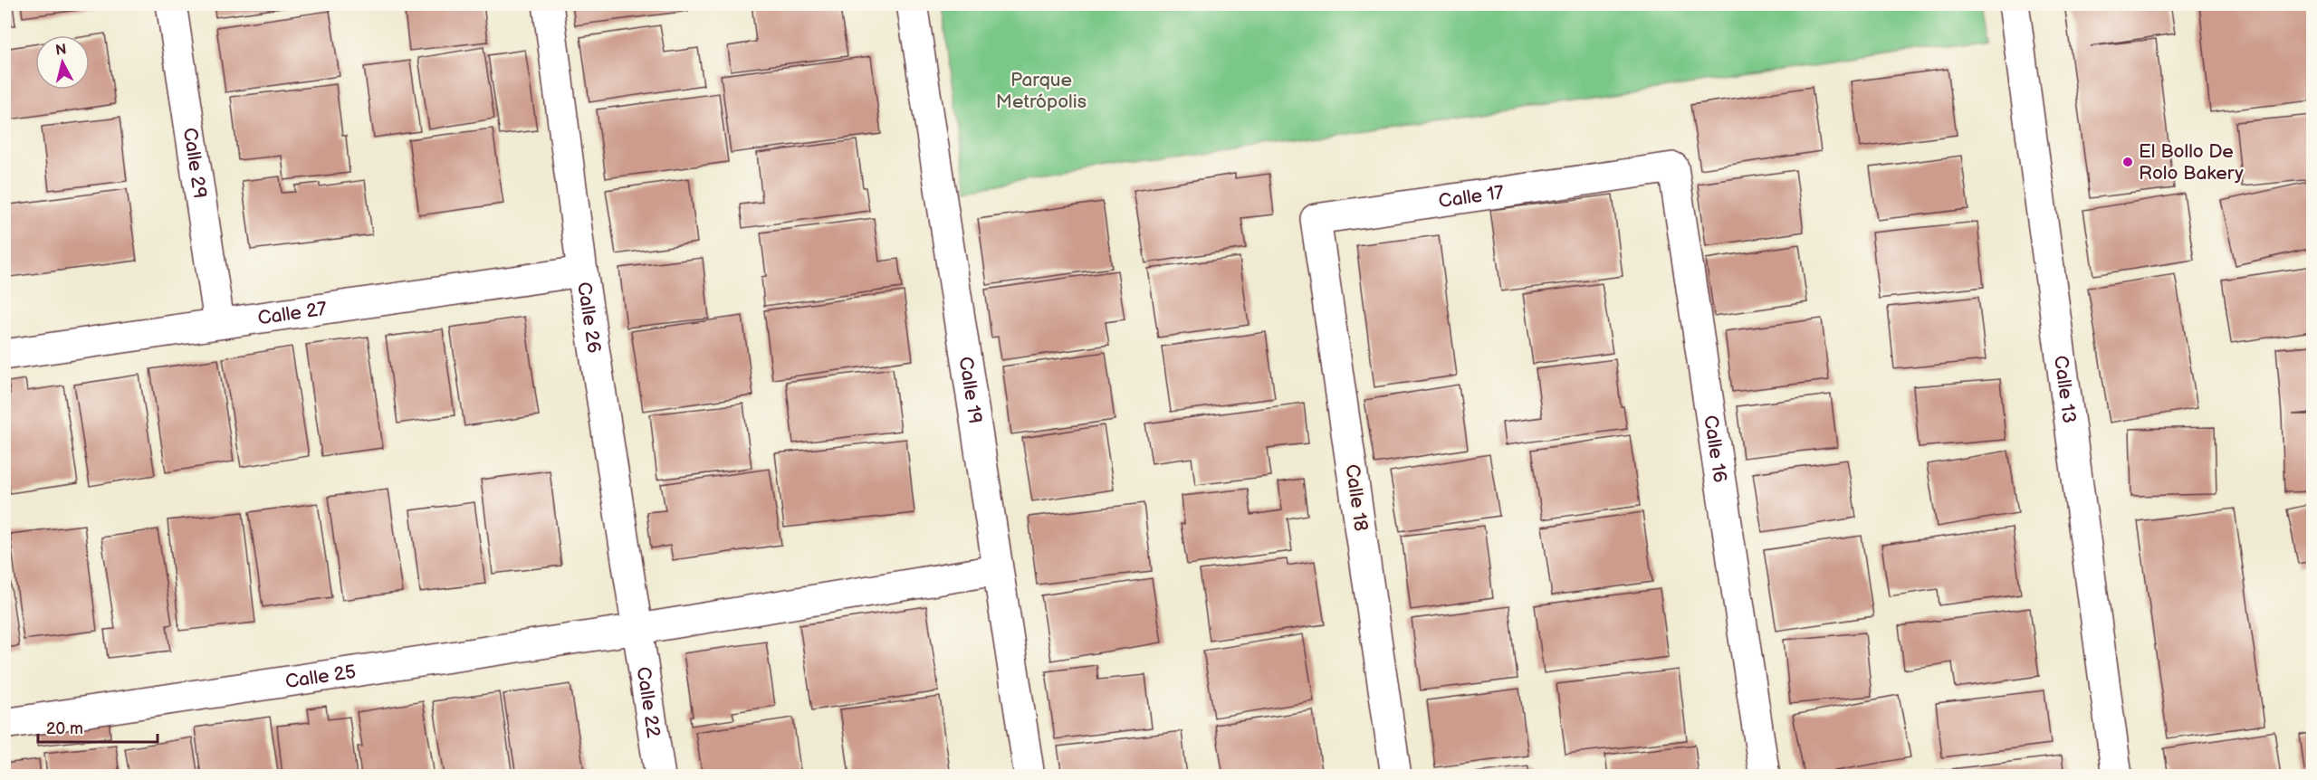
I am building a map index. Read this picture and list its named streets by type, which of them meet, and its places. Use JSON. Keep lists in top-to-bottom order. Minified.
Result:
{"streets":{"street":["Calle 29","Calle 17","Calle 27","Calle 26","Calle 19","Calle 13","Calle 16","Calle 18","Calle 25","Calle 22"]},"crossings":[["Calle 29","Calle 27"],["Calle 17","Calle 16"],["Calle 17","Calle 18"],["Calle 27","Calle 26"],["Calle 26","Calle 25"],["Calle 26","Calle 22"],["Calle 19","Calle 25"],["Calle 25","Calle 22"]],"parks":["Parque Metrópolis"],"places":["El Bollo De Rolo Bakery"],"scale_bar":"20 m","north":"top"}
